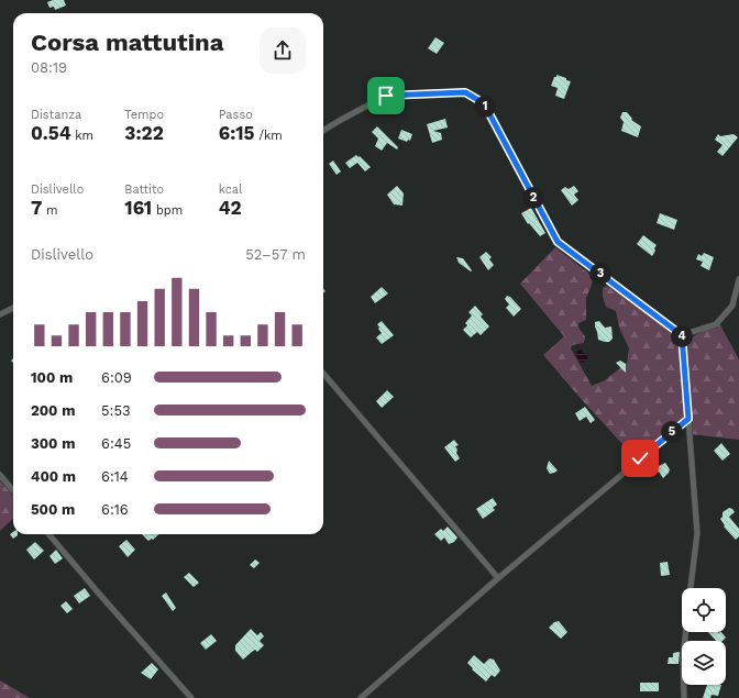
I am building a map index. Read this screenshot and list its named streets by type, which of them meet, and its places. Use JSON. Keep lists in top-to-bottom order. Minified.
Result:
{"page":{"heading":["Corsa mattutina","08:19"],"stats":[["Distanza","0.54 km"],["Tempo","3:22"],["Passo","6:15 /km"],["Dislivello","7 m"],["Battito","161 bpm"],["kcal","42"]],"pins":["1","2","3","4","5"],"chart":["Dislivello","52–57 m"],"list":[{"name":"100 m","note":"6:09"},{"name":"200 m","note":"5:53"},{"name":"300 m","note":"6:45"},{"name":"400 m","note":"6:14"},{"name":"500 m","note":"6:16"}]}}
